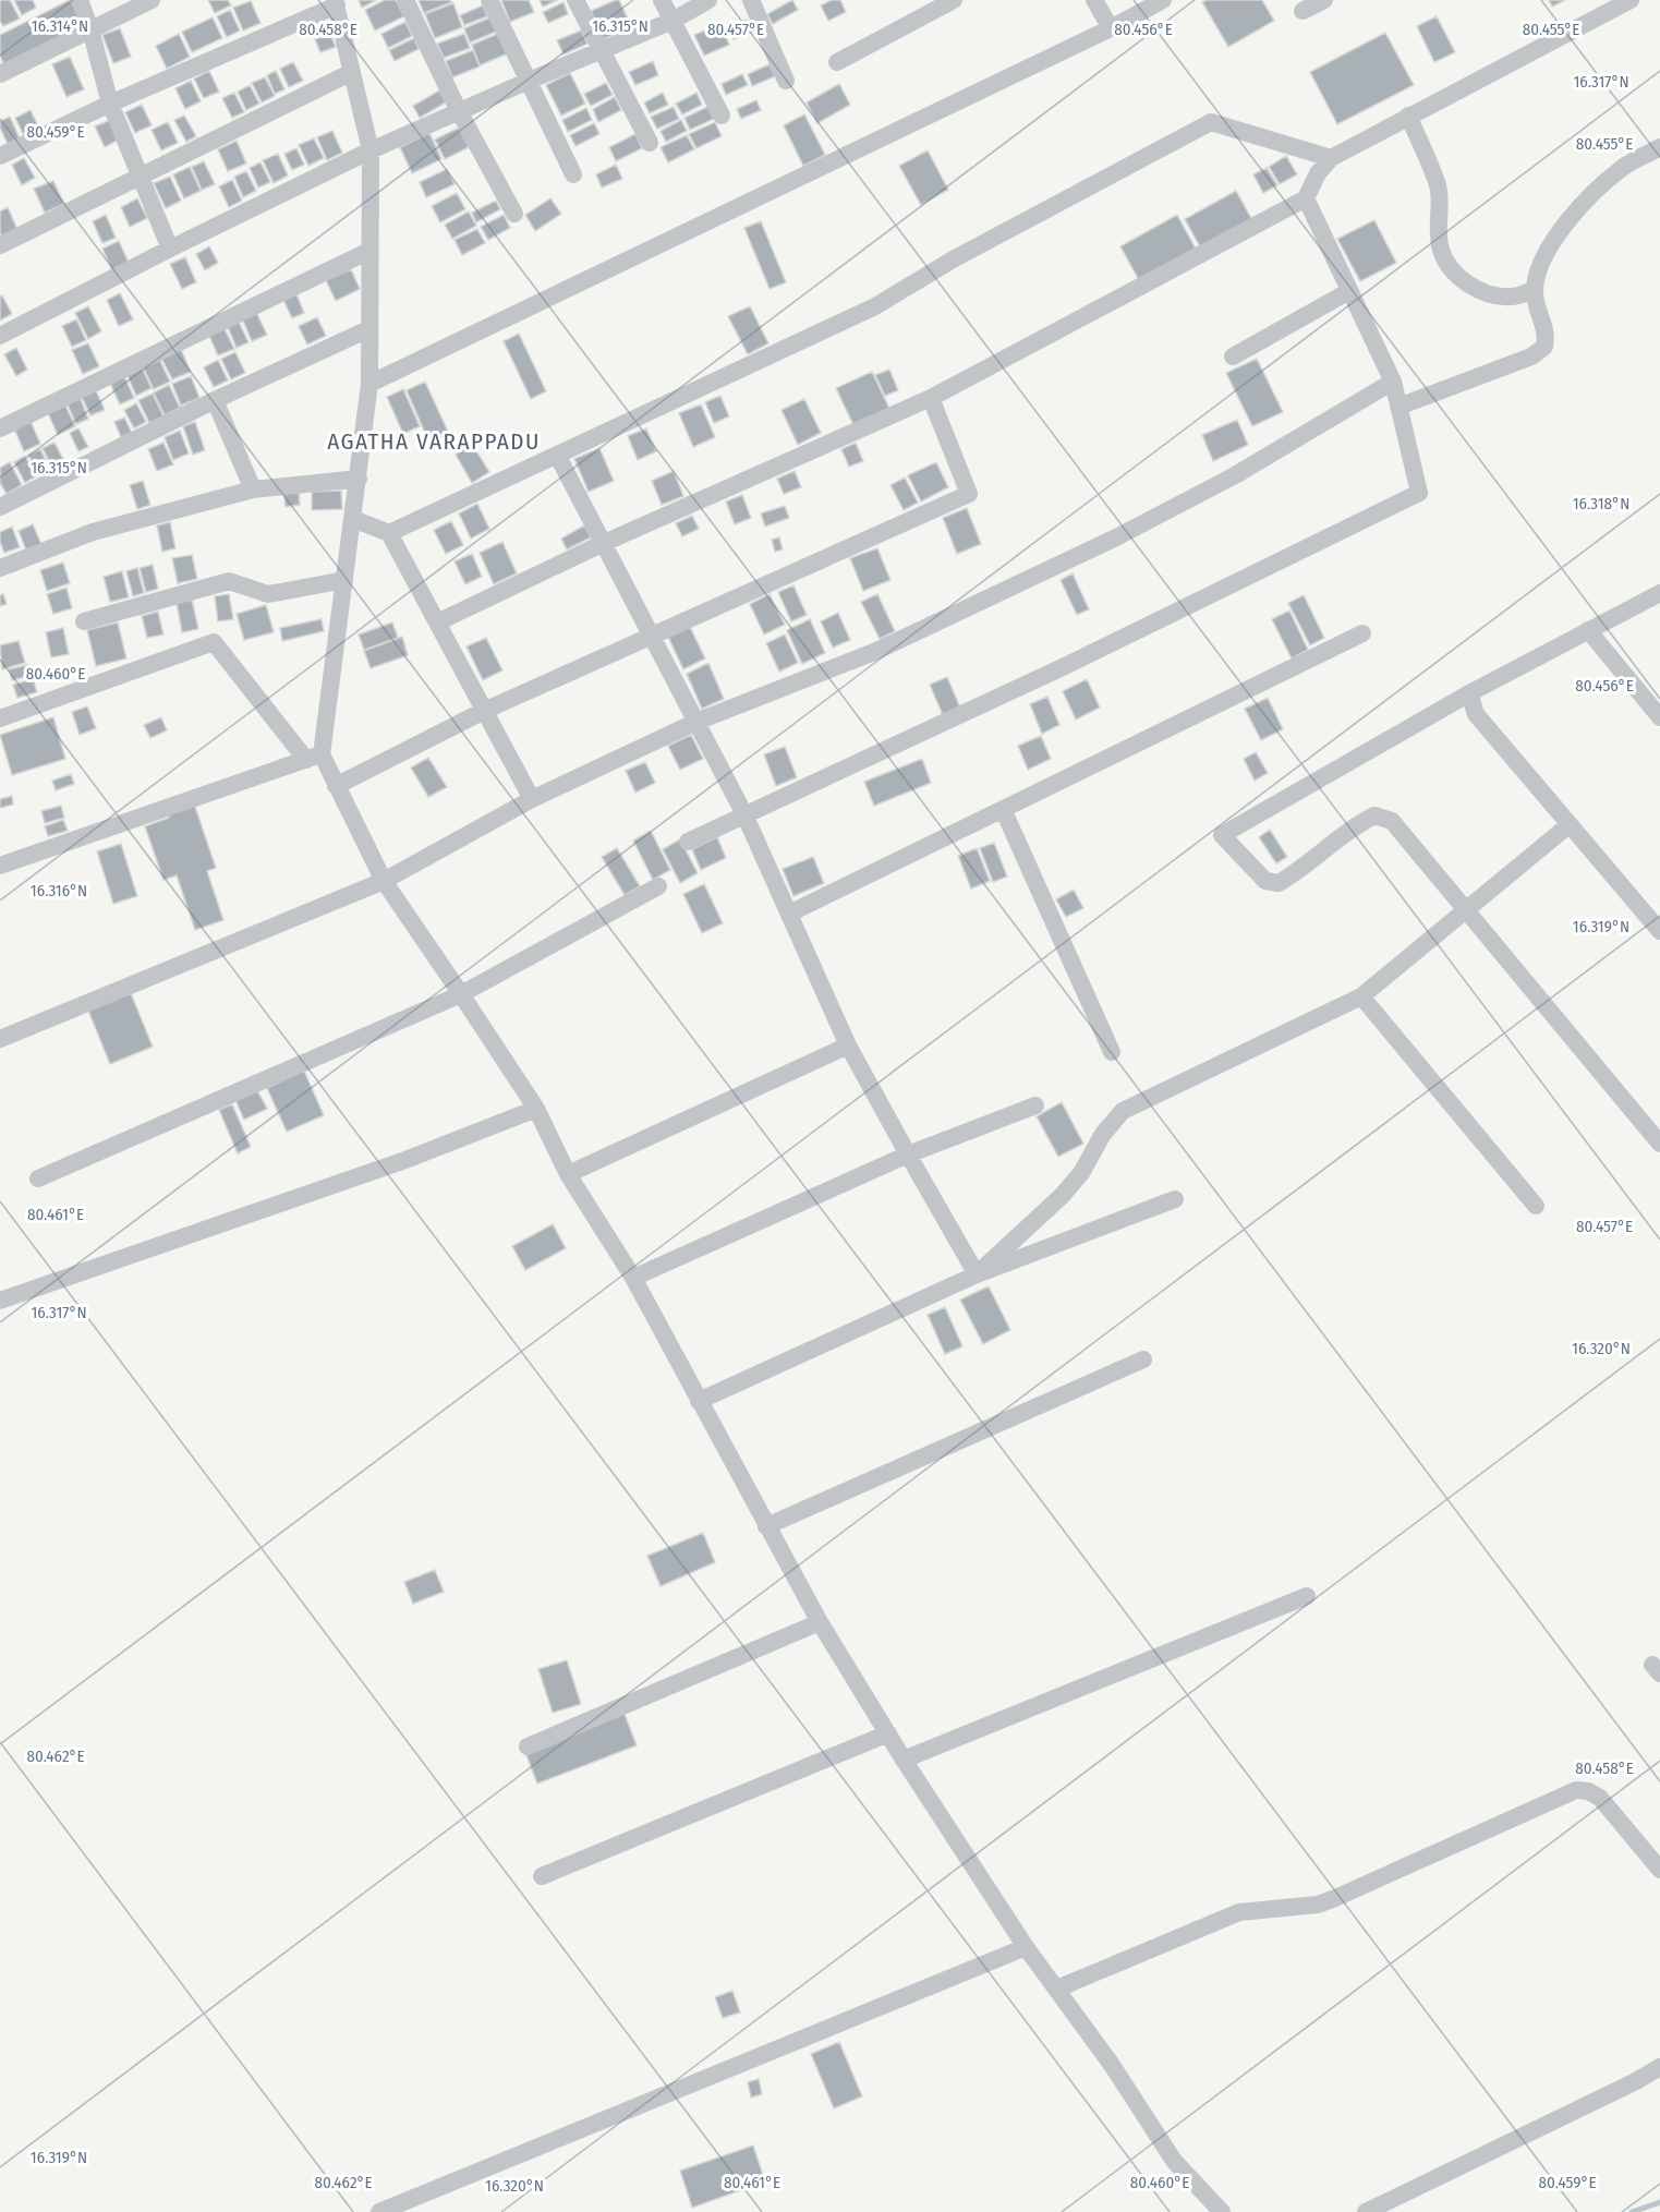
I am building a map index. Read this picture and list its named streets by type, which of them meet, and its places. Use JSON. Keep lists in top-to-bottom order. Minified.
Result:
{"districts":["AGATHA VARAPPADU"],"coordinates":["16.314°N","16.315°N","80.457°E","80.456°E","80.455°E","80.458°E","16.317°N","80.459°E","16.318°N","80.460°E","16.316°N","16.319°N","80.461°E","16.320°N","80.462°E"]}
